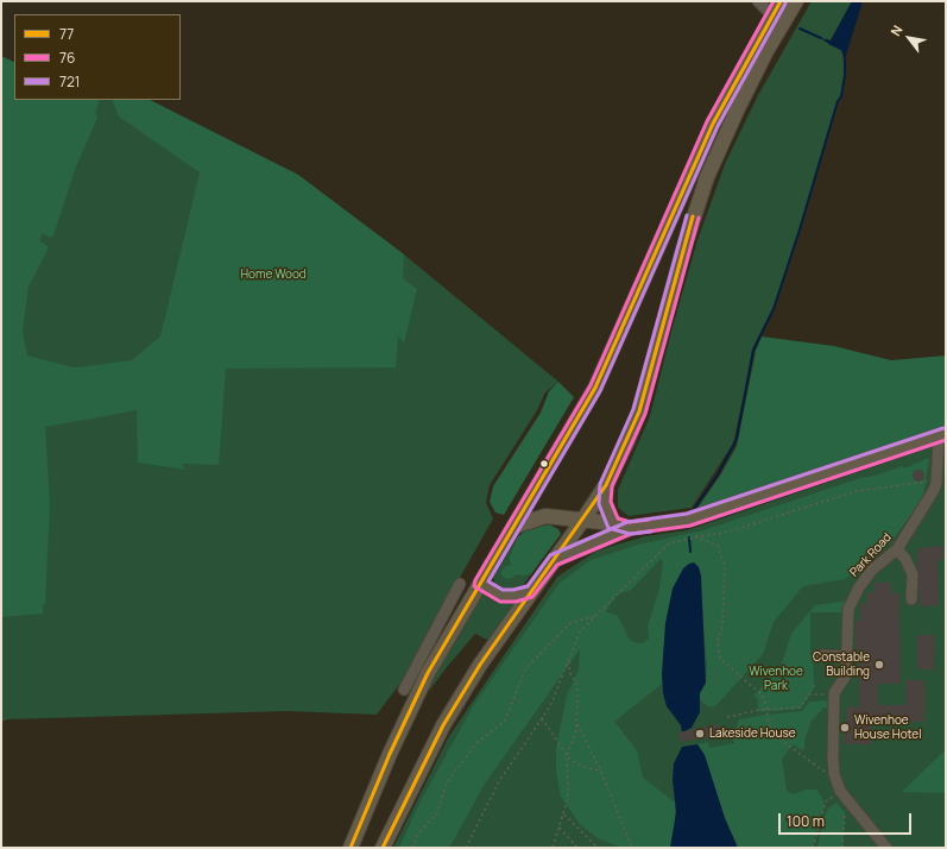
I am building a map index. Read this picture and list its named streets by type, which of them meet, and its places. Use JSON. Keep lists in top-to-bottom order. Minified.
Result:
{"streets":{"street":["Park Road"]},"parks":["Home Wood","Wivenhoe Park"],"places":["Constable Building","Wivenhoe House Hotel","Lakeside House"],"lines":["transit line 77","transit line 76","transit line 721"],"legend":["77","76","721"],"scale_bar":"100 m","north":"top left"}
